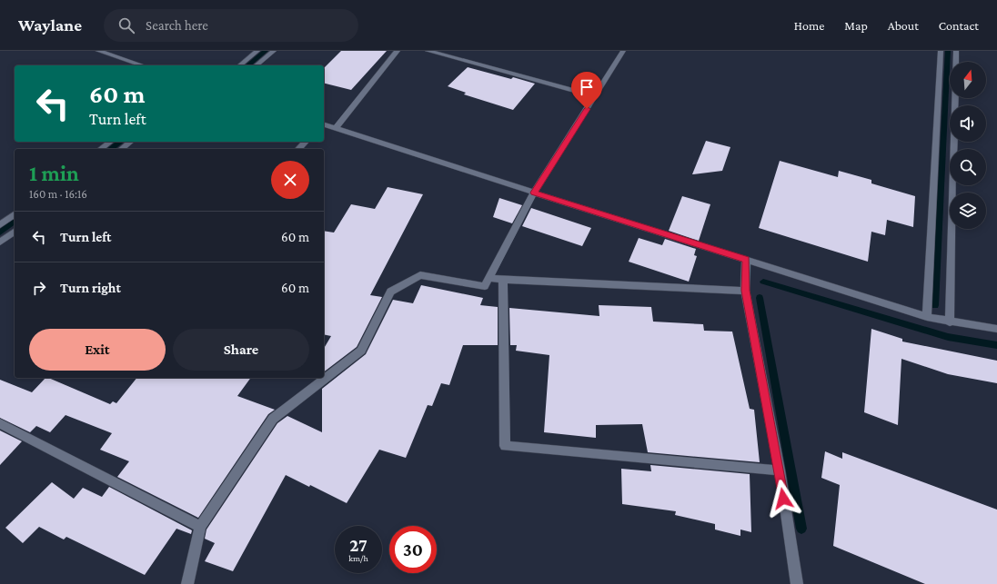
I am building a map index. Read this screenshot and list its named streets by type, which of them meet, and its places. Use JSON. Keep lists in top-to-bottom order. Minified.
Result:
{"north":"top","page":{"header":"Waylane","search":"Search here","nav":["Home","Map","About","Contact"],"turn":["60 m","Turn left"],"heading":["1 min","160 m · 16:16"],"list":[{"name":"Turn left","value":"60 m"},{"name":"Turn right","value":"60 m"}],"buttons":["Exit","Share"],"speed":"27 km/h","limit":"30"}}
